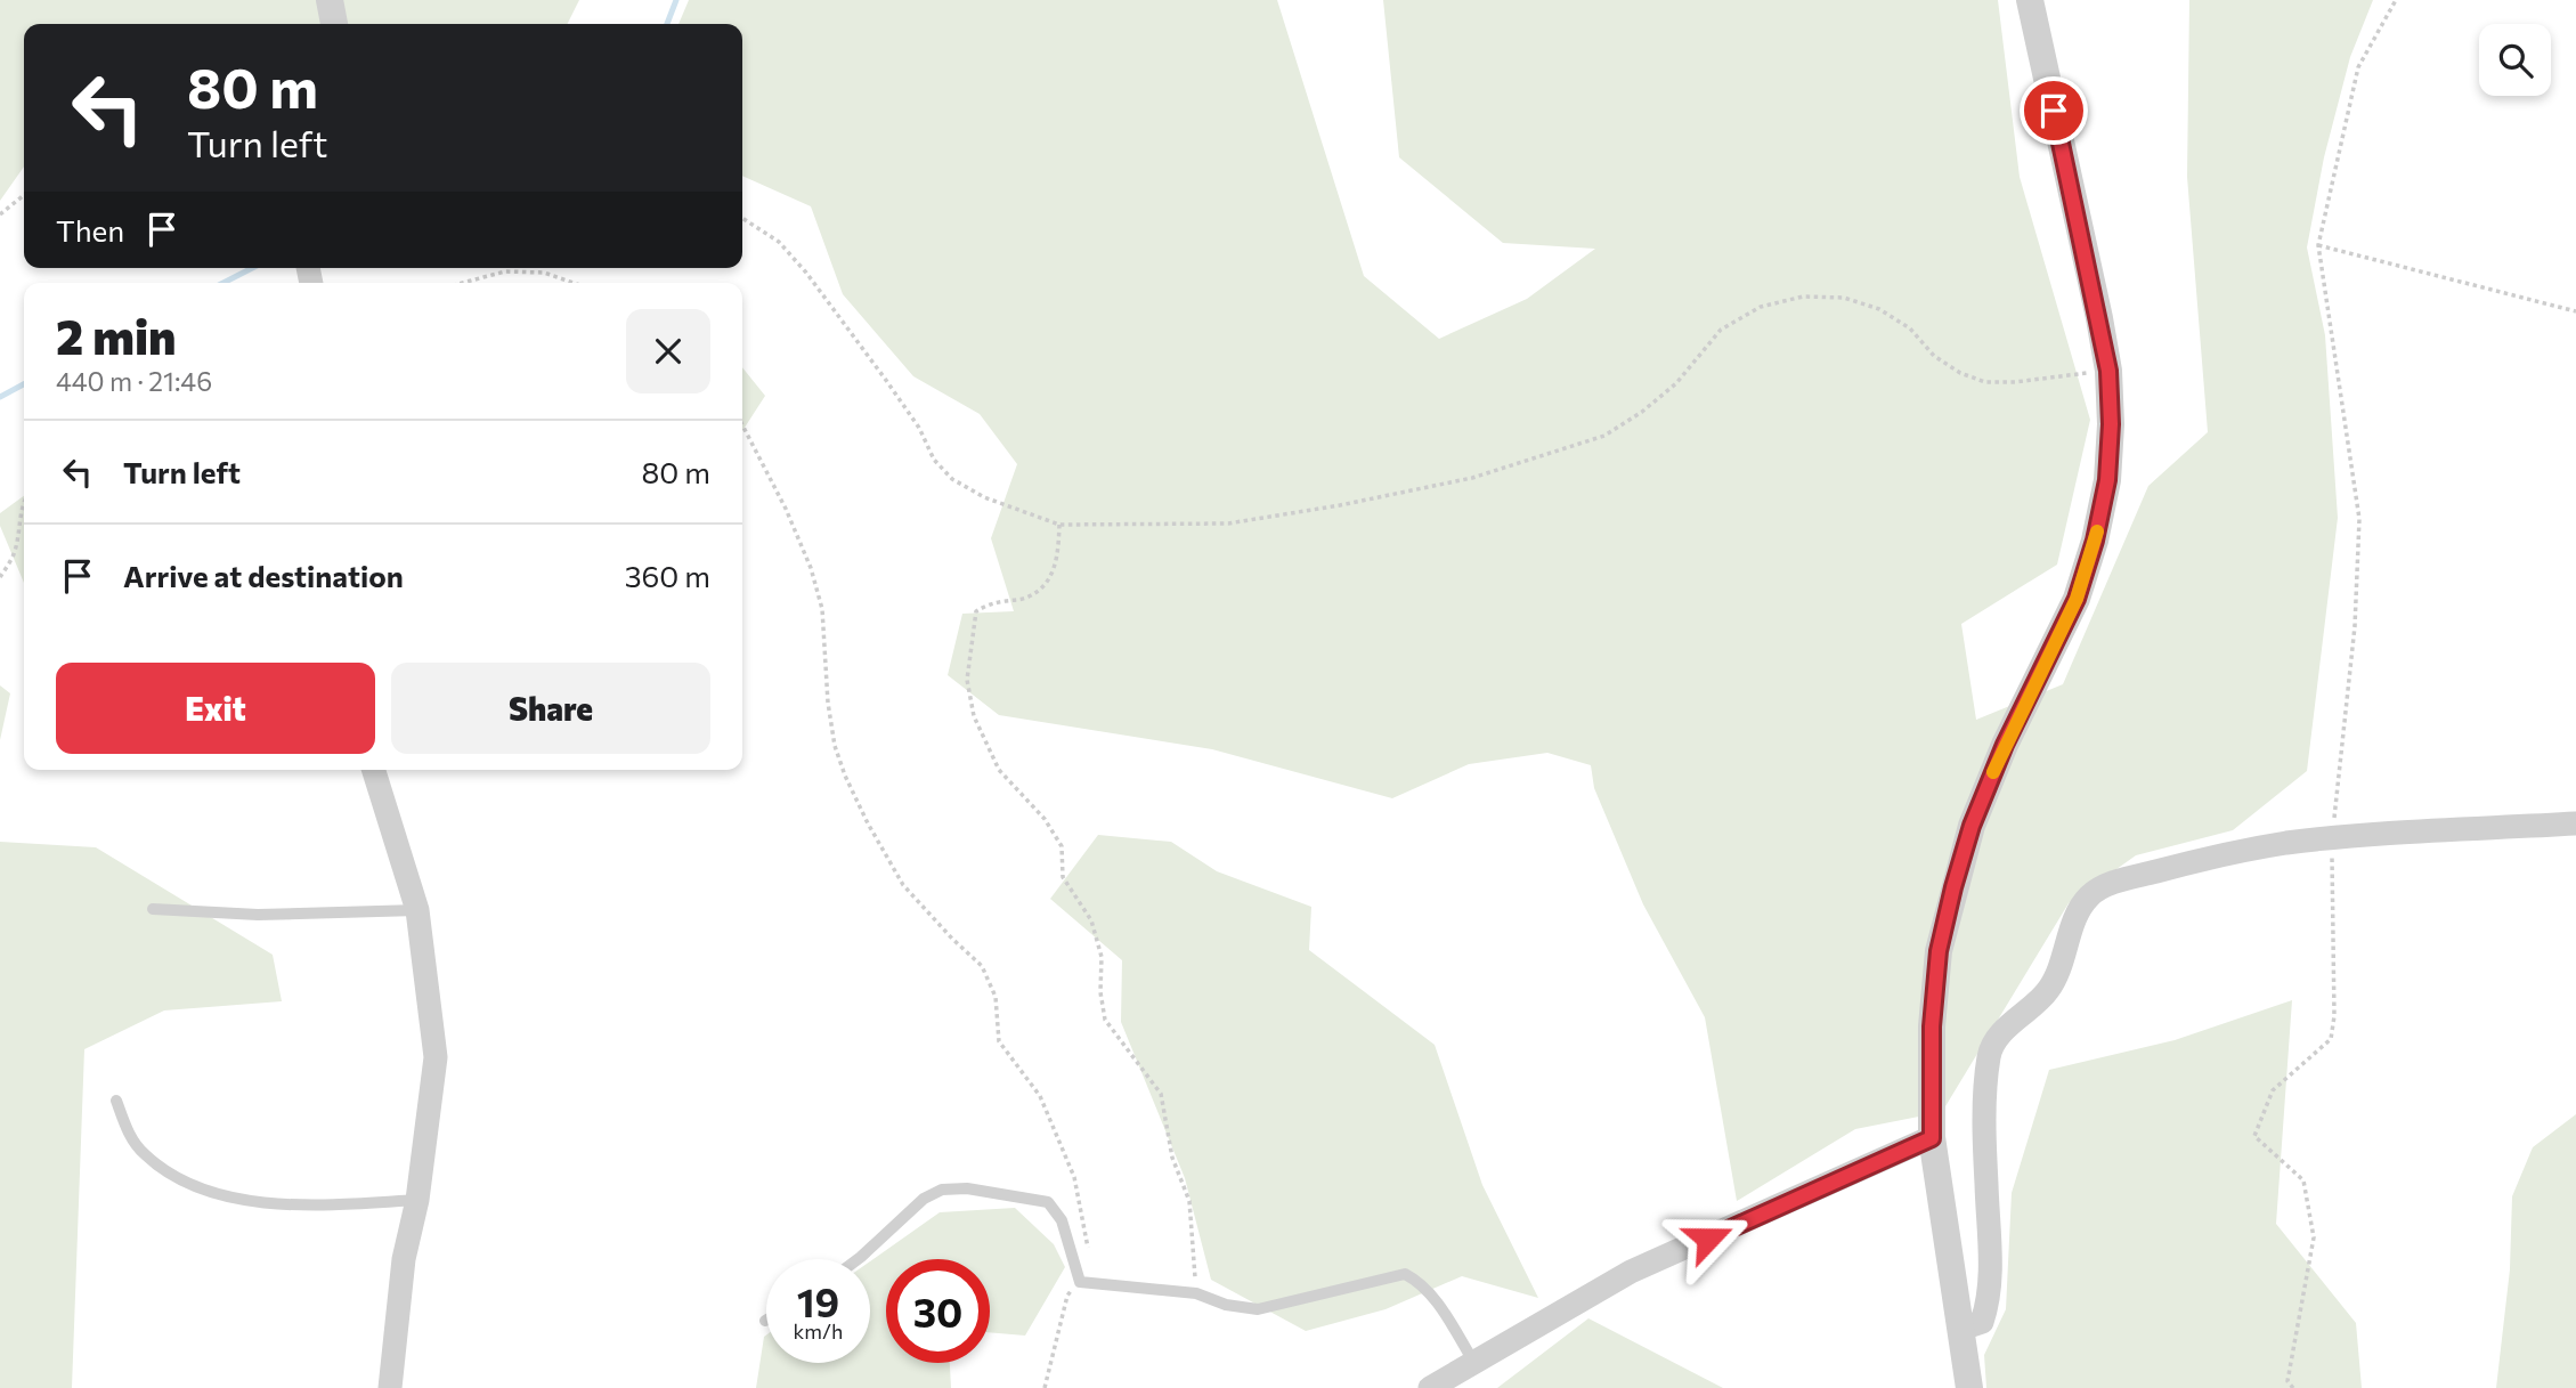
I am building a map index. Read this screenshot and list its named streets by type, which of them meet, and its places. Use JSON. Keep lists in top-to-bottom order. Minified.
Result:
{"page":{"turn":["80 m","Turn left"],"then":"Then","heading":["2 min","440 m · 21:46"],"list":[{"name":"Turn left","value":"80 m"},{"name":"Arrive at destination","value":"360 m"}],"buttons":["Exit","Share"],"speed":"19 km/h","limit":"30"}}
